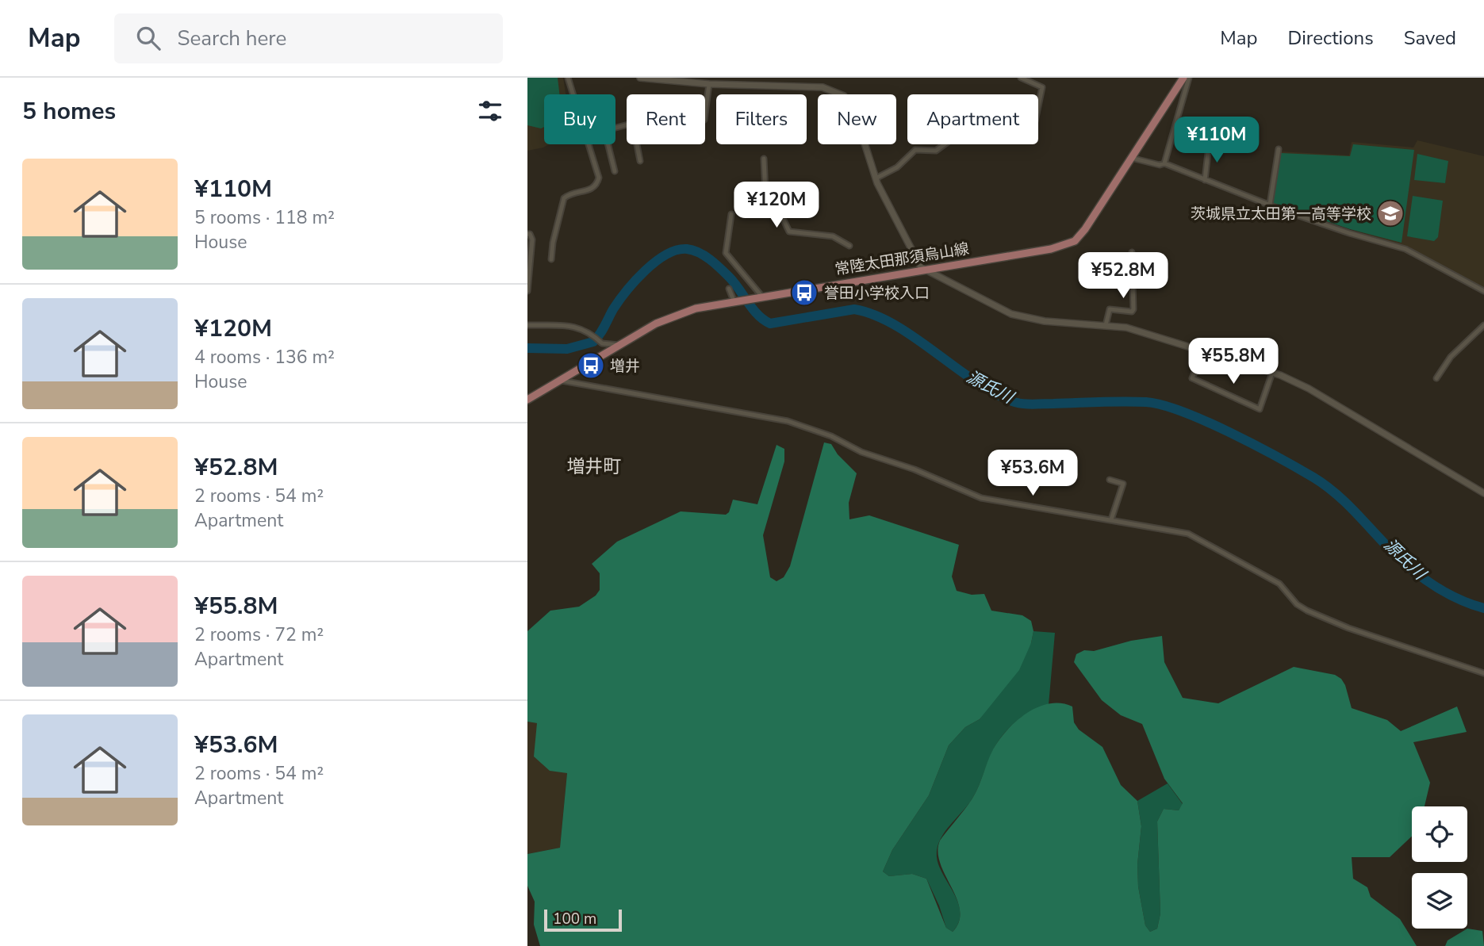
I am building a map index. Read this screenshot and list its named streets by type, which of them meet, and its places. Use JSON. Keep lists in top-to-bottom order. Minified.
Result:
{"streets":{"main road":["常陸太田那須烏山線"]},"districts":["増井町"],"water":["源氏川"],"places":{"school or university":["茨城県立太田第一高等学校"],"bus stop":["誉田小学校入口","増井"]},"scale_bar":"100 m","page":{"header":"Map","search":"Search here","nav":["Map","Directions","Saved"],"heading":"5 homes","chip":["Buy","Rent","Filters","New","Apartment"],"price":["¥110M","¥120M","¥52.8M","¥55.8M","¥53.6M"],"list":[{"name":"¥110M","note":"5 rooms · 118 m² · House"},{"name":"¥120M","note":"4 rooms · 136 m² · House"},{"name":"¥52.8M","note":"2 rooms · 54 m² · Apartment"},{"name":"¥55.8M","note":"2 rooms · 72 m² · Apartment"},{"name":"¥53.6M","note":"2 rooms · 54 m² · Apartment"}],"scale":"100 m"}}
